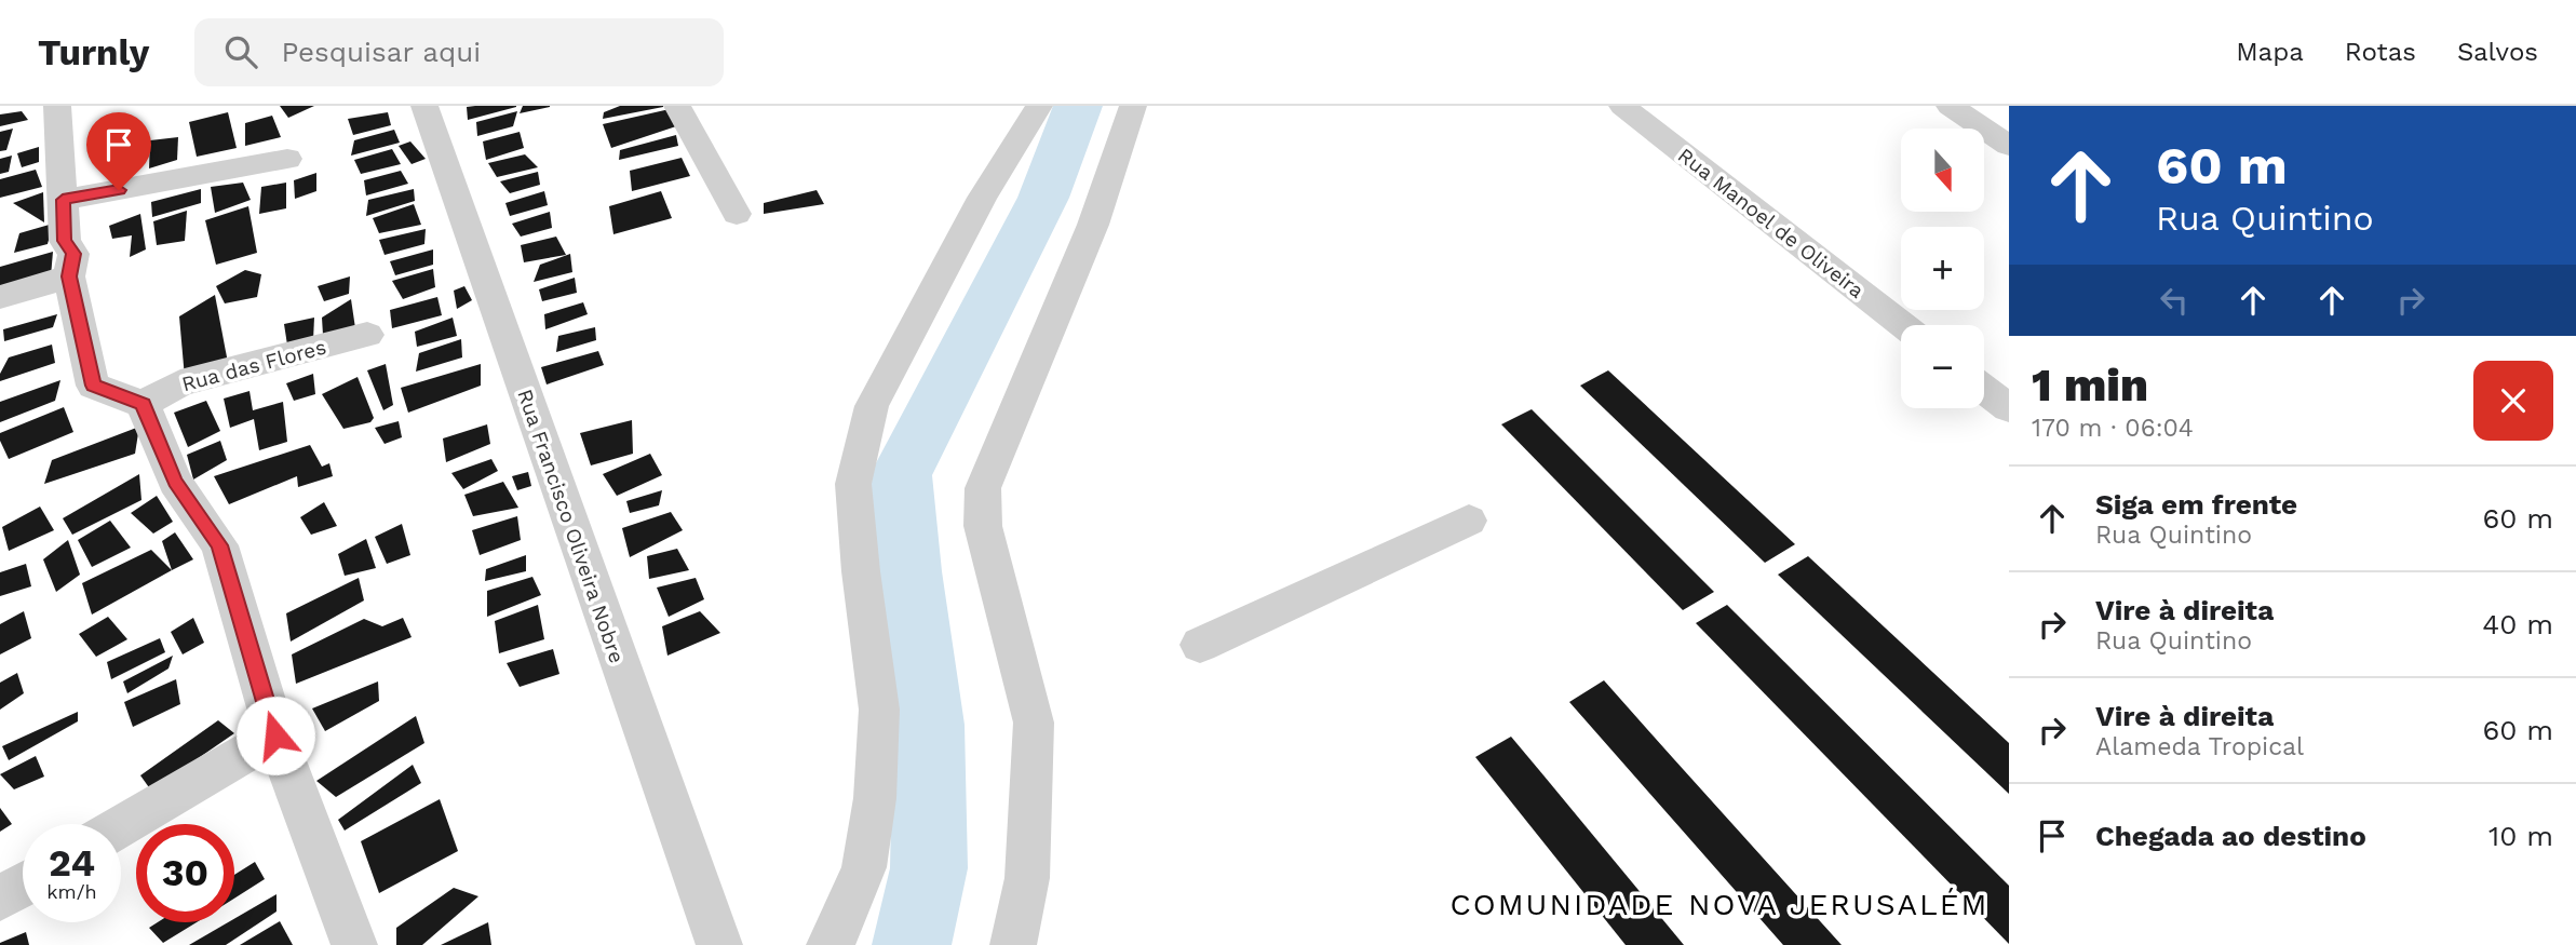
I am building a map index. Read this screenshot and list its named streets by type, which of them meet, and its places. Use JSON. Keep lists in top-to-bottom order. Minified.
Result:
{"streets":{"street":["Rua Manoel de Oliveira","Rua das Flores","Rua Francisco Oliveira Nobre"]},"districts":["COMUNIDADE NOVA JERUSALÉM"],"north":"bottom","page":{"header":"Turnly","search":"Pesquisar aqui","nav":["Mapa","Rotas","Salvos"],"turn":["60 m","Rua Quintino"],"map_buttons":["+","−"],"heading":["1 min","170 m · 06:04"],"list":[{"name":"Siga em frente","note":"Rua Quintino","value":"60 m"},{"name":"Vire à direita","note":"Rua Quintino","value":"40 m"},{"name":"Vire à direita","note":"Alameda Tropical","value":"60 m"},{"name":"Chegada ao destino","value":"10 m"}],"speed":"24 km/h","limit":"30"}}
